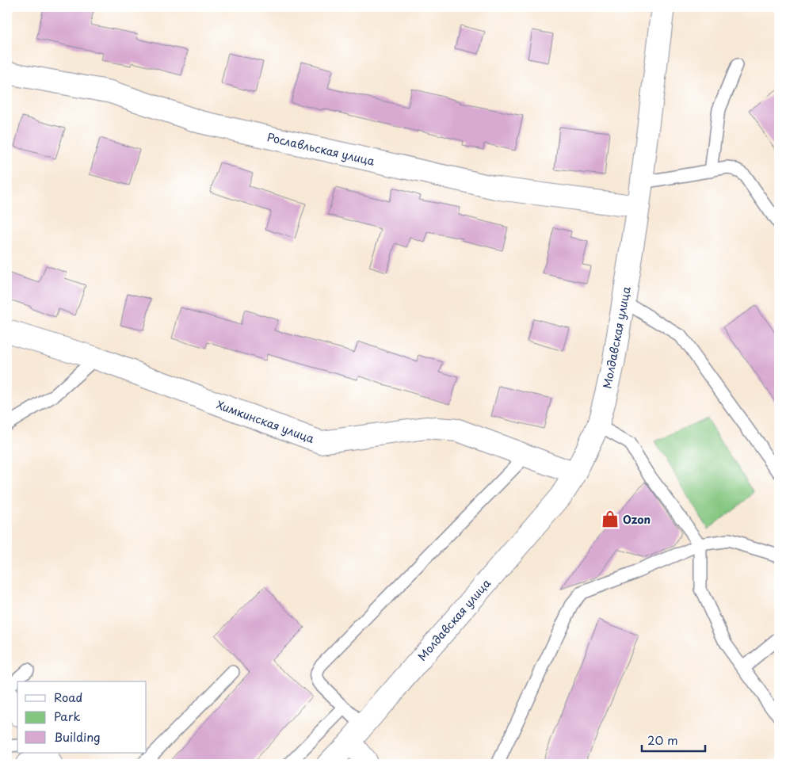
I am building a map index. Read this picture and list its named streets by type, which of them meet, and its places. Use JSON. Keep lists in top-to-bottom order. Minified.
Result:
{"streets":{"street":["Рославльская улица","Молдавская улица","Химкинская улица"]},"crossings":[["Рославльская улица","Молдавская улица"],["Молдавская улица","Химкинская улица"]],"places":{"shop":["Ozon"]},"legend":["Road","Park","Building"],"scale_bar":"20 m"}
